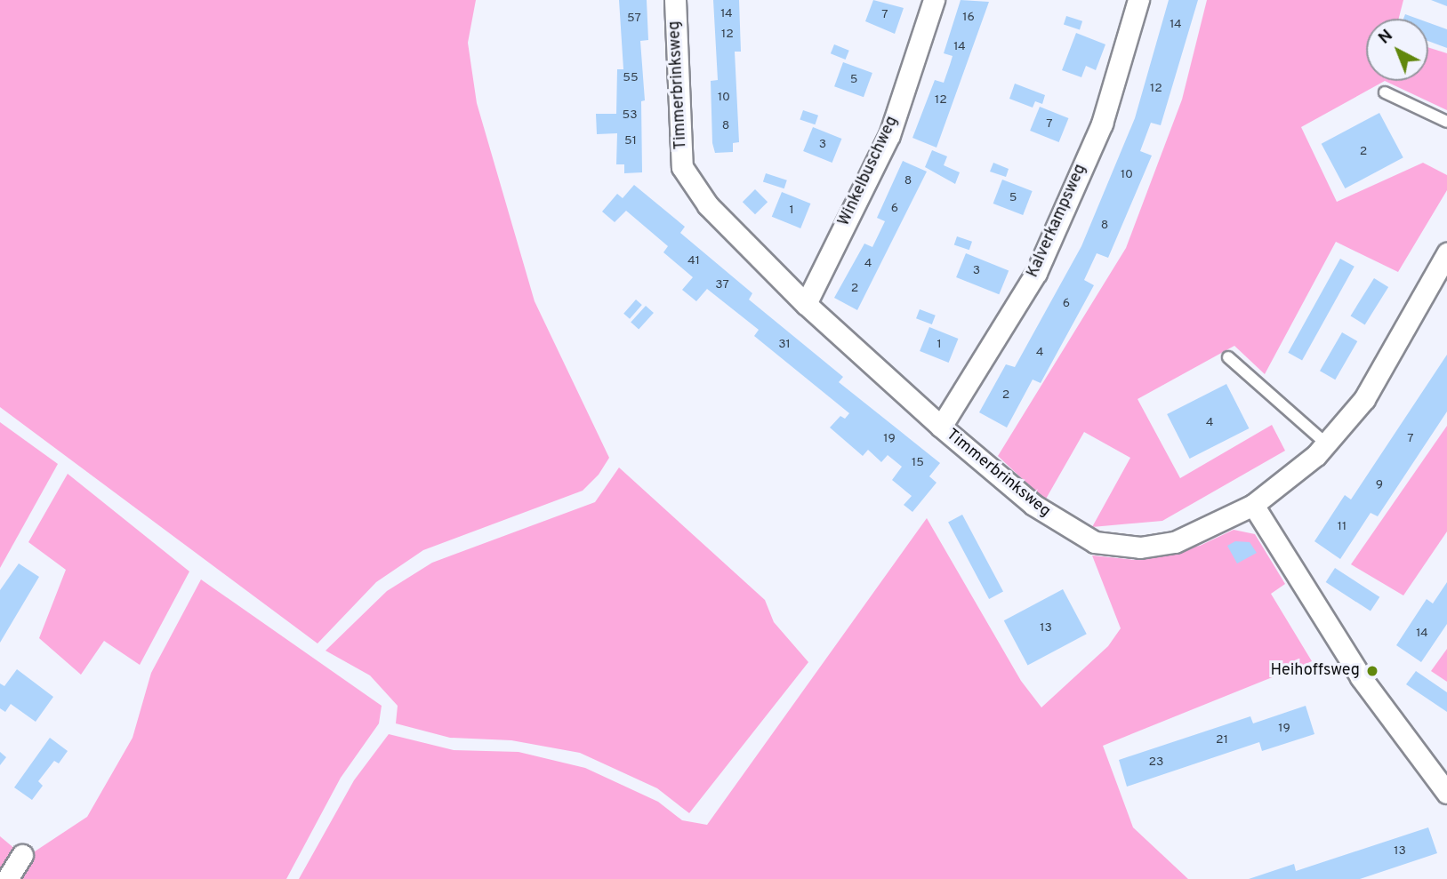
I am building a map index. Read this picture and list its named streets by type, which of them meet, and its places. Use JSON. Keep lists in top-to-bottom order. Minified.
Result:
{"streets":{"street":["Timmerbrinksweg","Winkelbuschweg","Kalverkampsweg"]},"crossings":[["Timmerbrinksweg","Winkelbuschweg"],["Timmerbrinksweg","Kalverkampsweg"]],"places":["Heihoffsweg"],"house_numbers":["14","7","16","57","14","12","14","55","5","12","10","12","53","7","8","51","3","2","10","8","5","6","1","8","41","4","3","37","2","6","31","1","4","2","4","19","7","15","9","11","13","14","19","21","23","13"],"north":"top left"}
